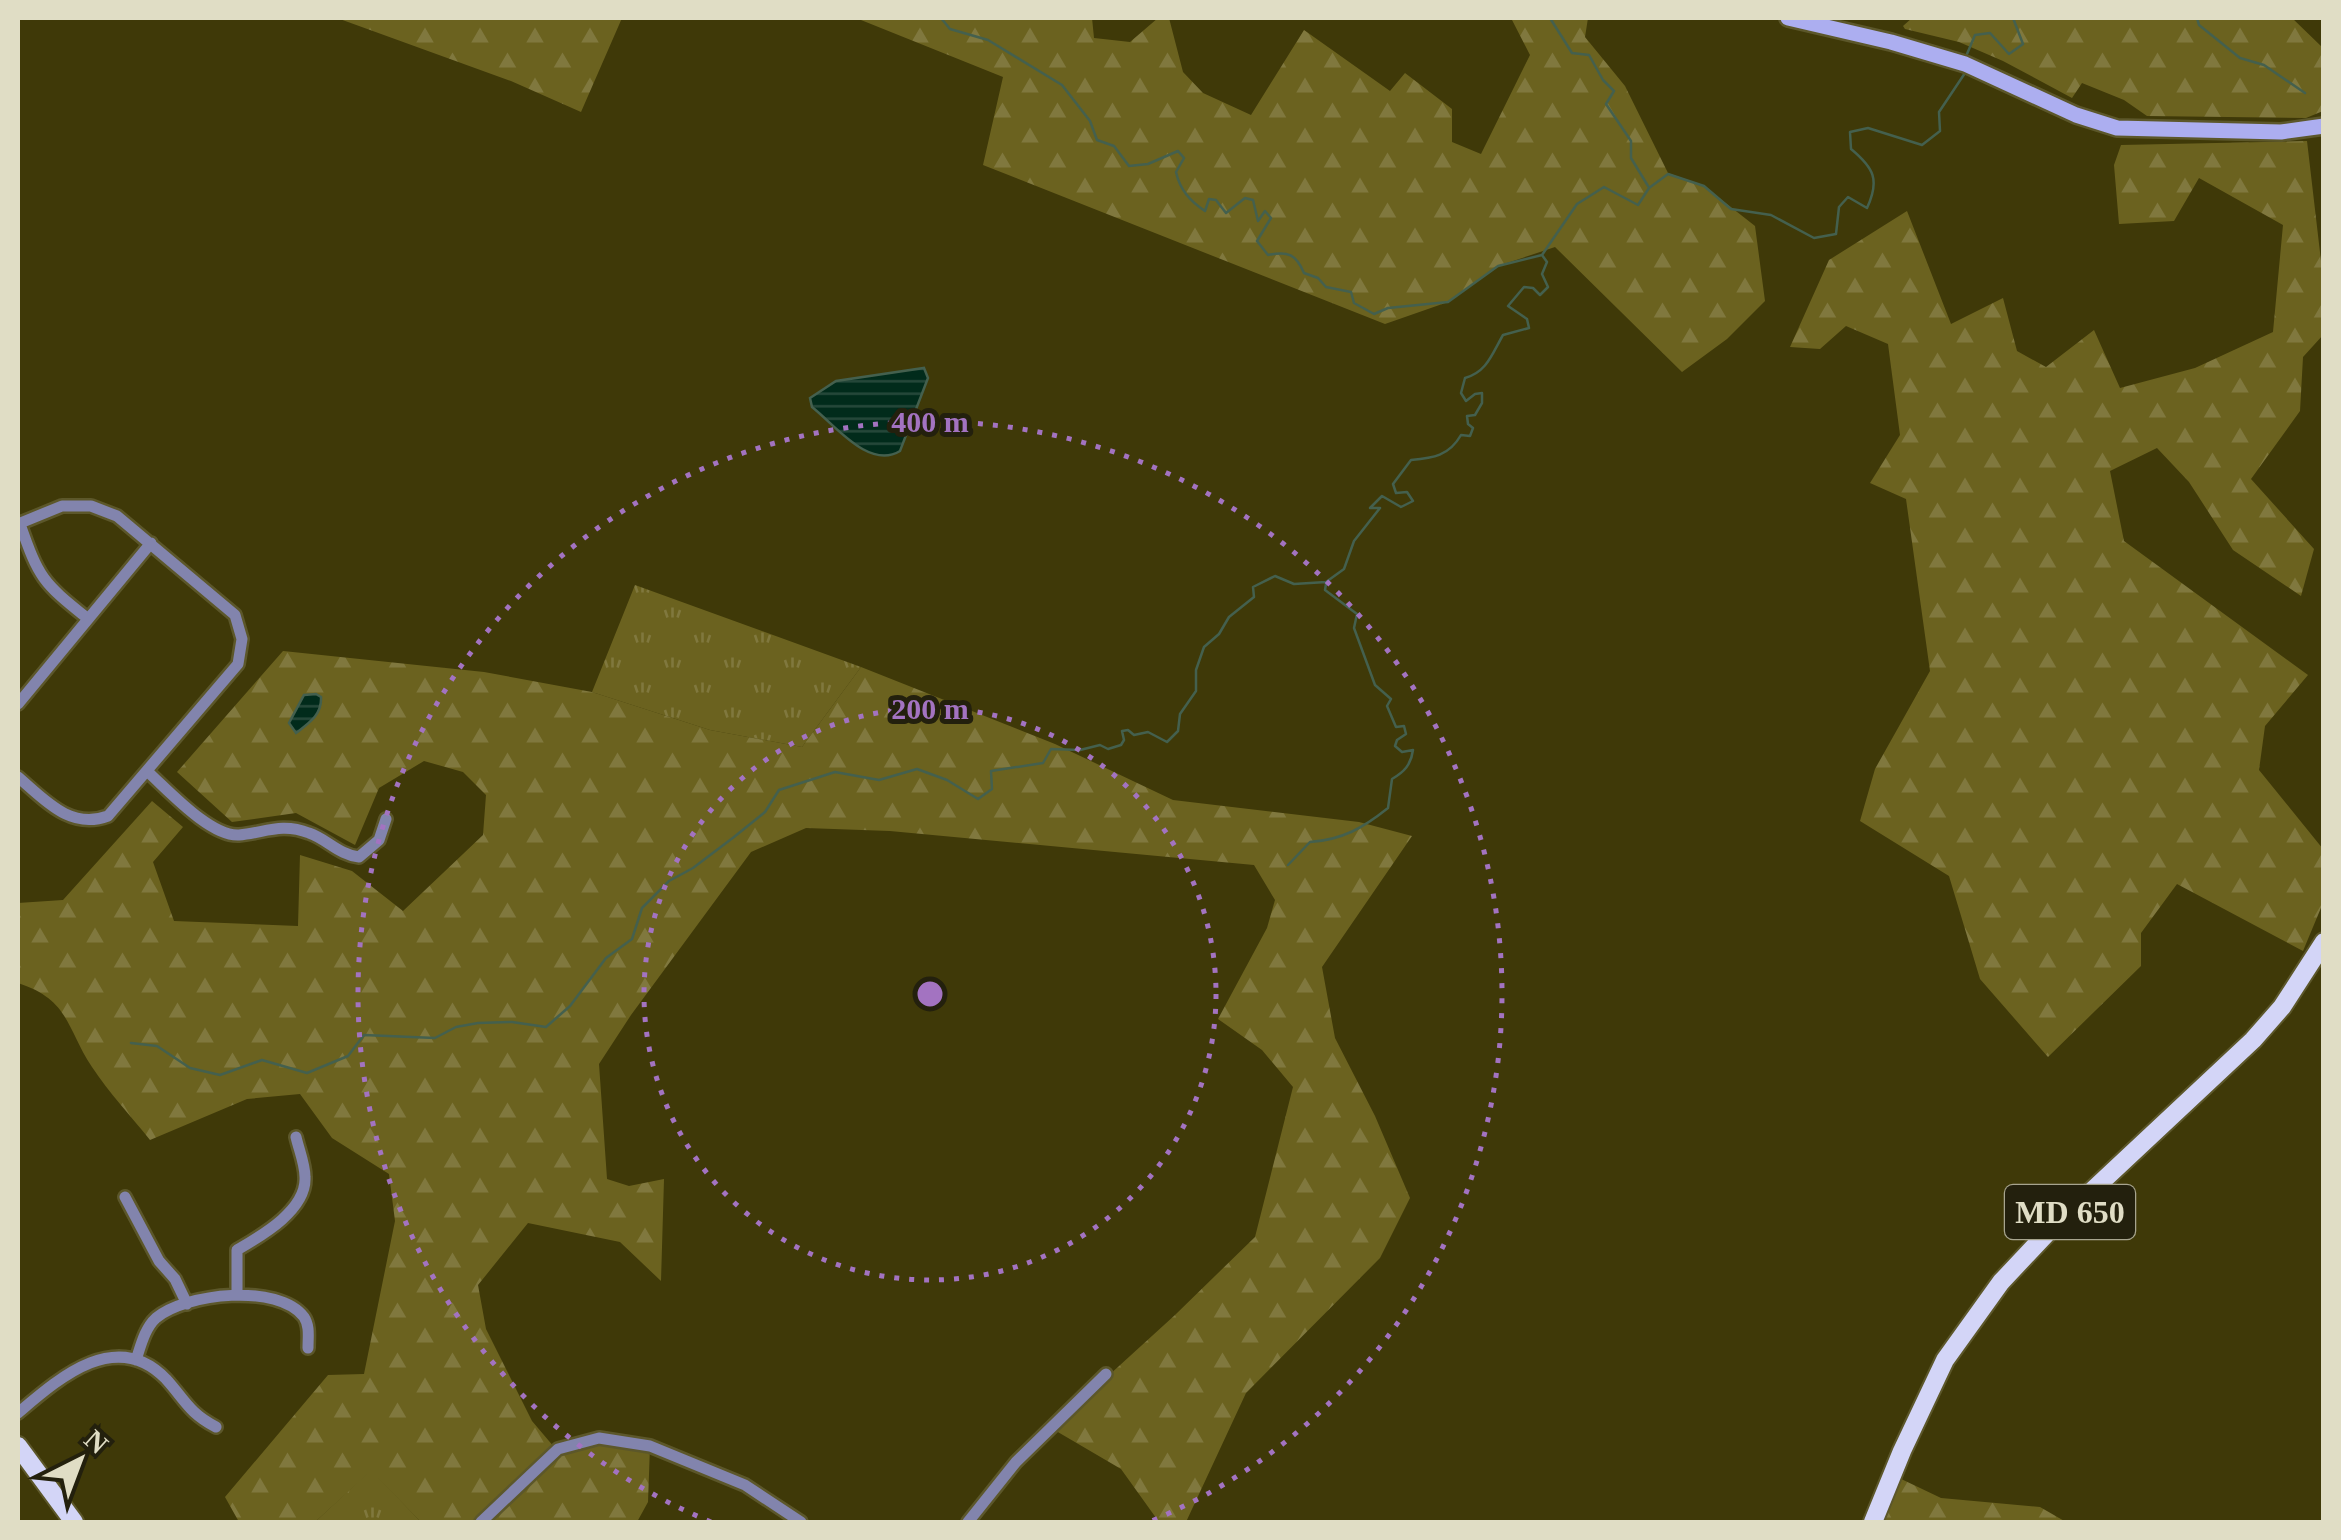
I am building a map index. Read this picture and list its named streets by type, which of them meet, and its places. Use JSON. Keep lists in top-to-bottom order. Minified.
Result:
{"streets":{"main road":["MD 650"]},"north":"top right","rings":["400 m","200 m"]}
